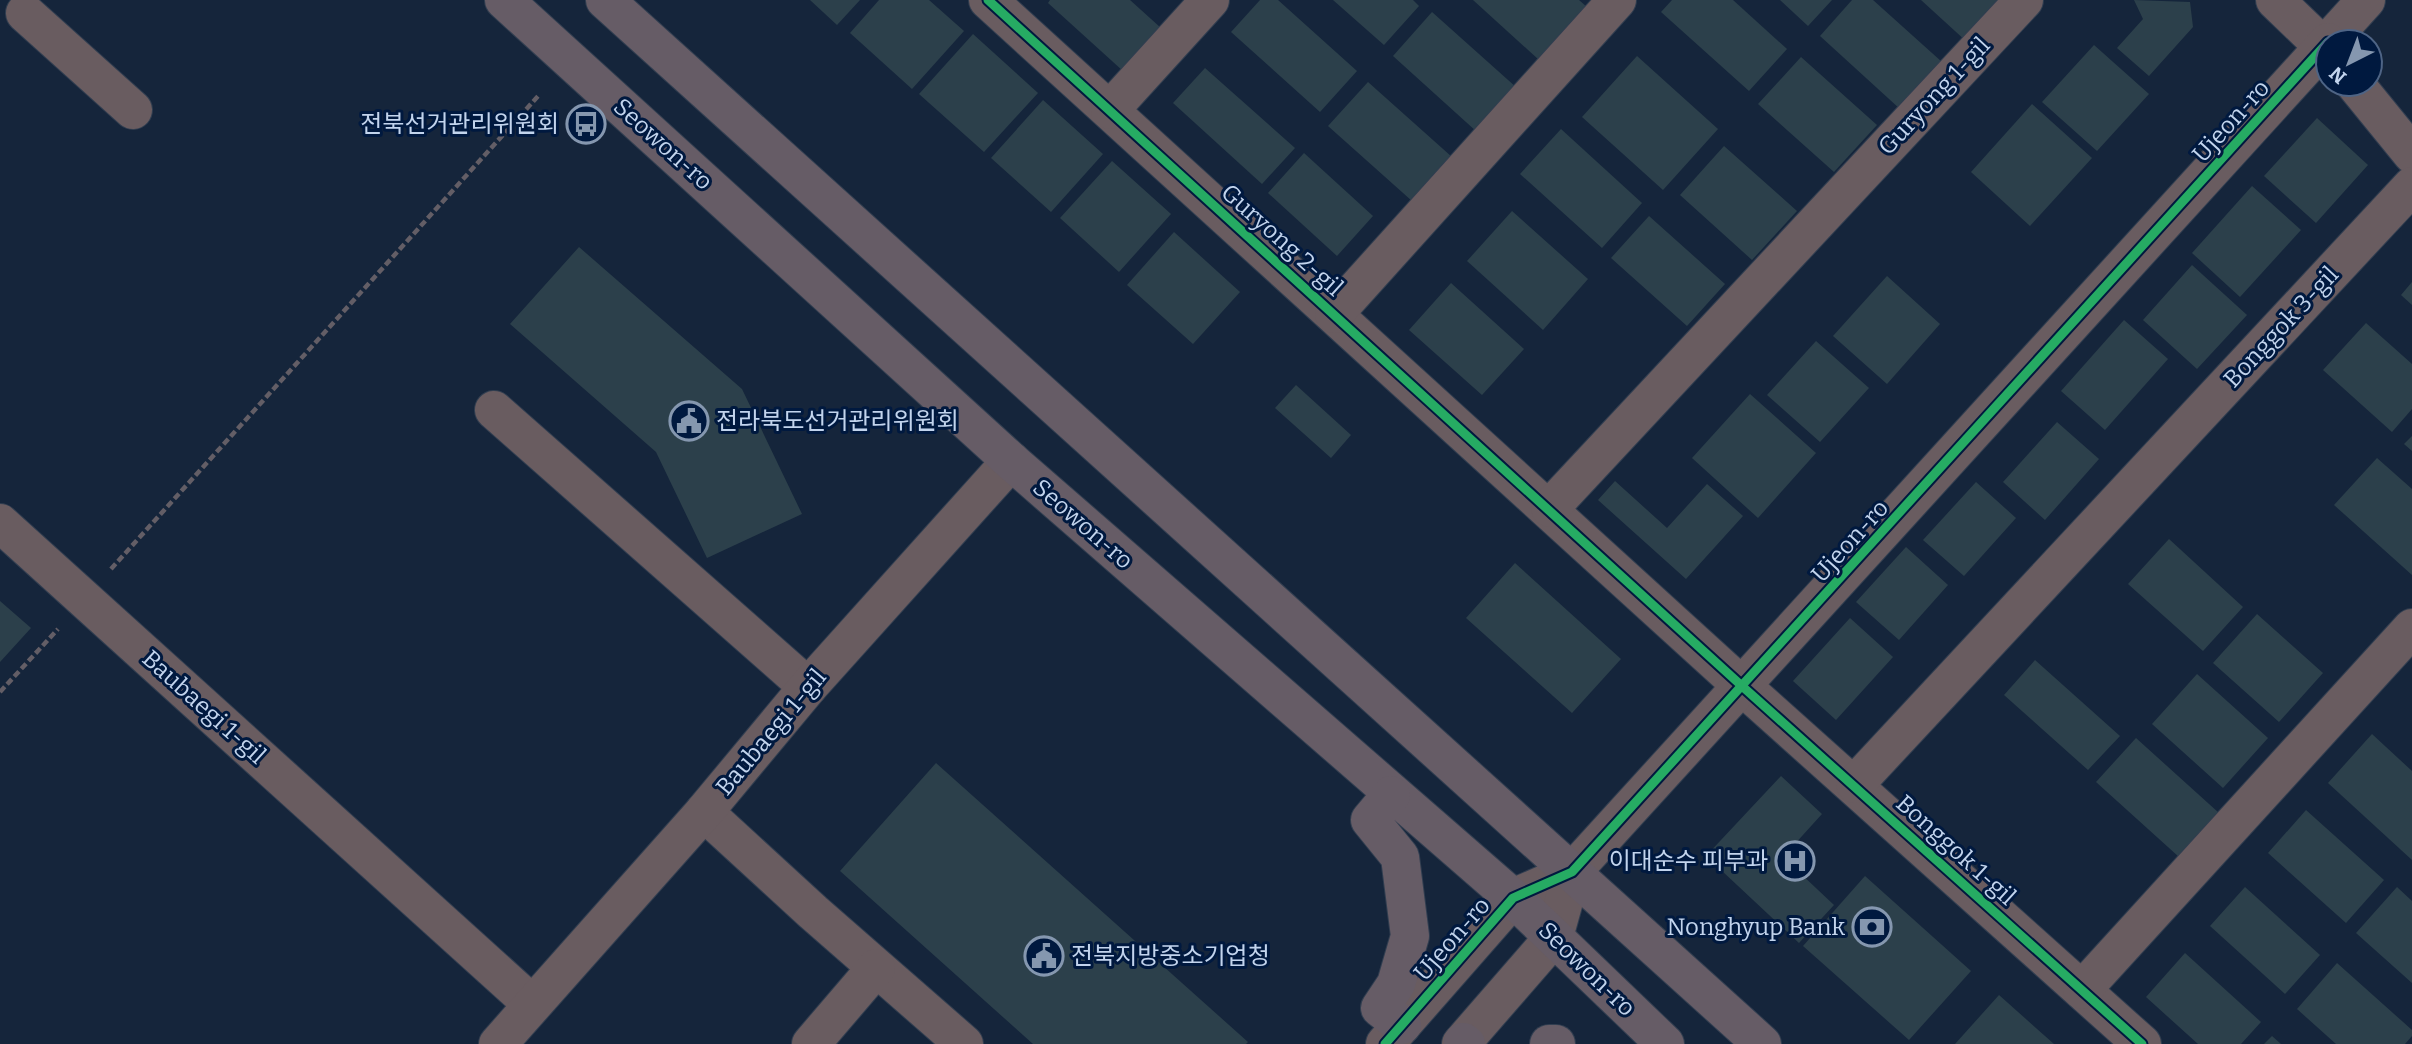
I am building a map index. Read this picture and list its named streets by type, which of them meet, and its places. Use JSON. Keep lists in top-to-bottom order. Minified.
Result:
{"streets":{"main road":["Seowon-ro"],"street":["Guryong 1-gil","Ujeon-ro","Guryong 2-gil","Bonggok 3-gil","Baubaegi 1-gil","Bonggok 1-gil"]},"crossings":[["Guryong 1-gil","Guryong 2-gil"],["Ujeon-ro","Seowon-ro"],["Ujeon-ro","Guryong 2-gil"],["Ujeon-ro","Bonggok 1-gil"],["Seowon-ro","Baubaegi 1-gil"],["Guryong 2-gil","Bonggok 1-gil"],["Bonggok 3-gil","Bonggok 1-gil"]],"places":{"bus stop":["전북선거관리위원회"],"public building":["전라북도선거관리위원회","전북지방중소기업청"],"hospital":["이대순수 피부과"],"bank":["Nonghyup Bank"]},"north":"bottom left"}
